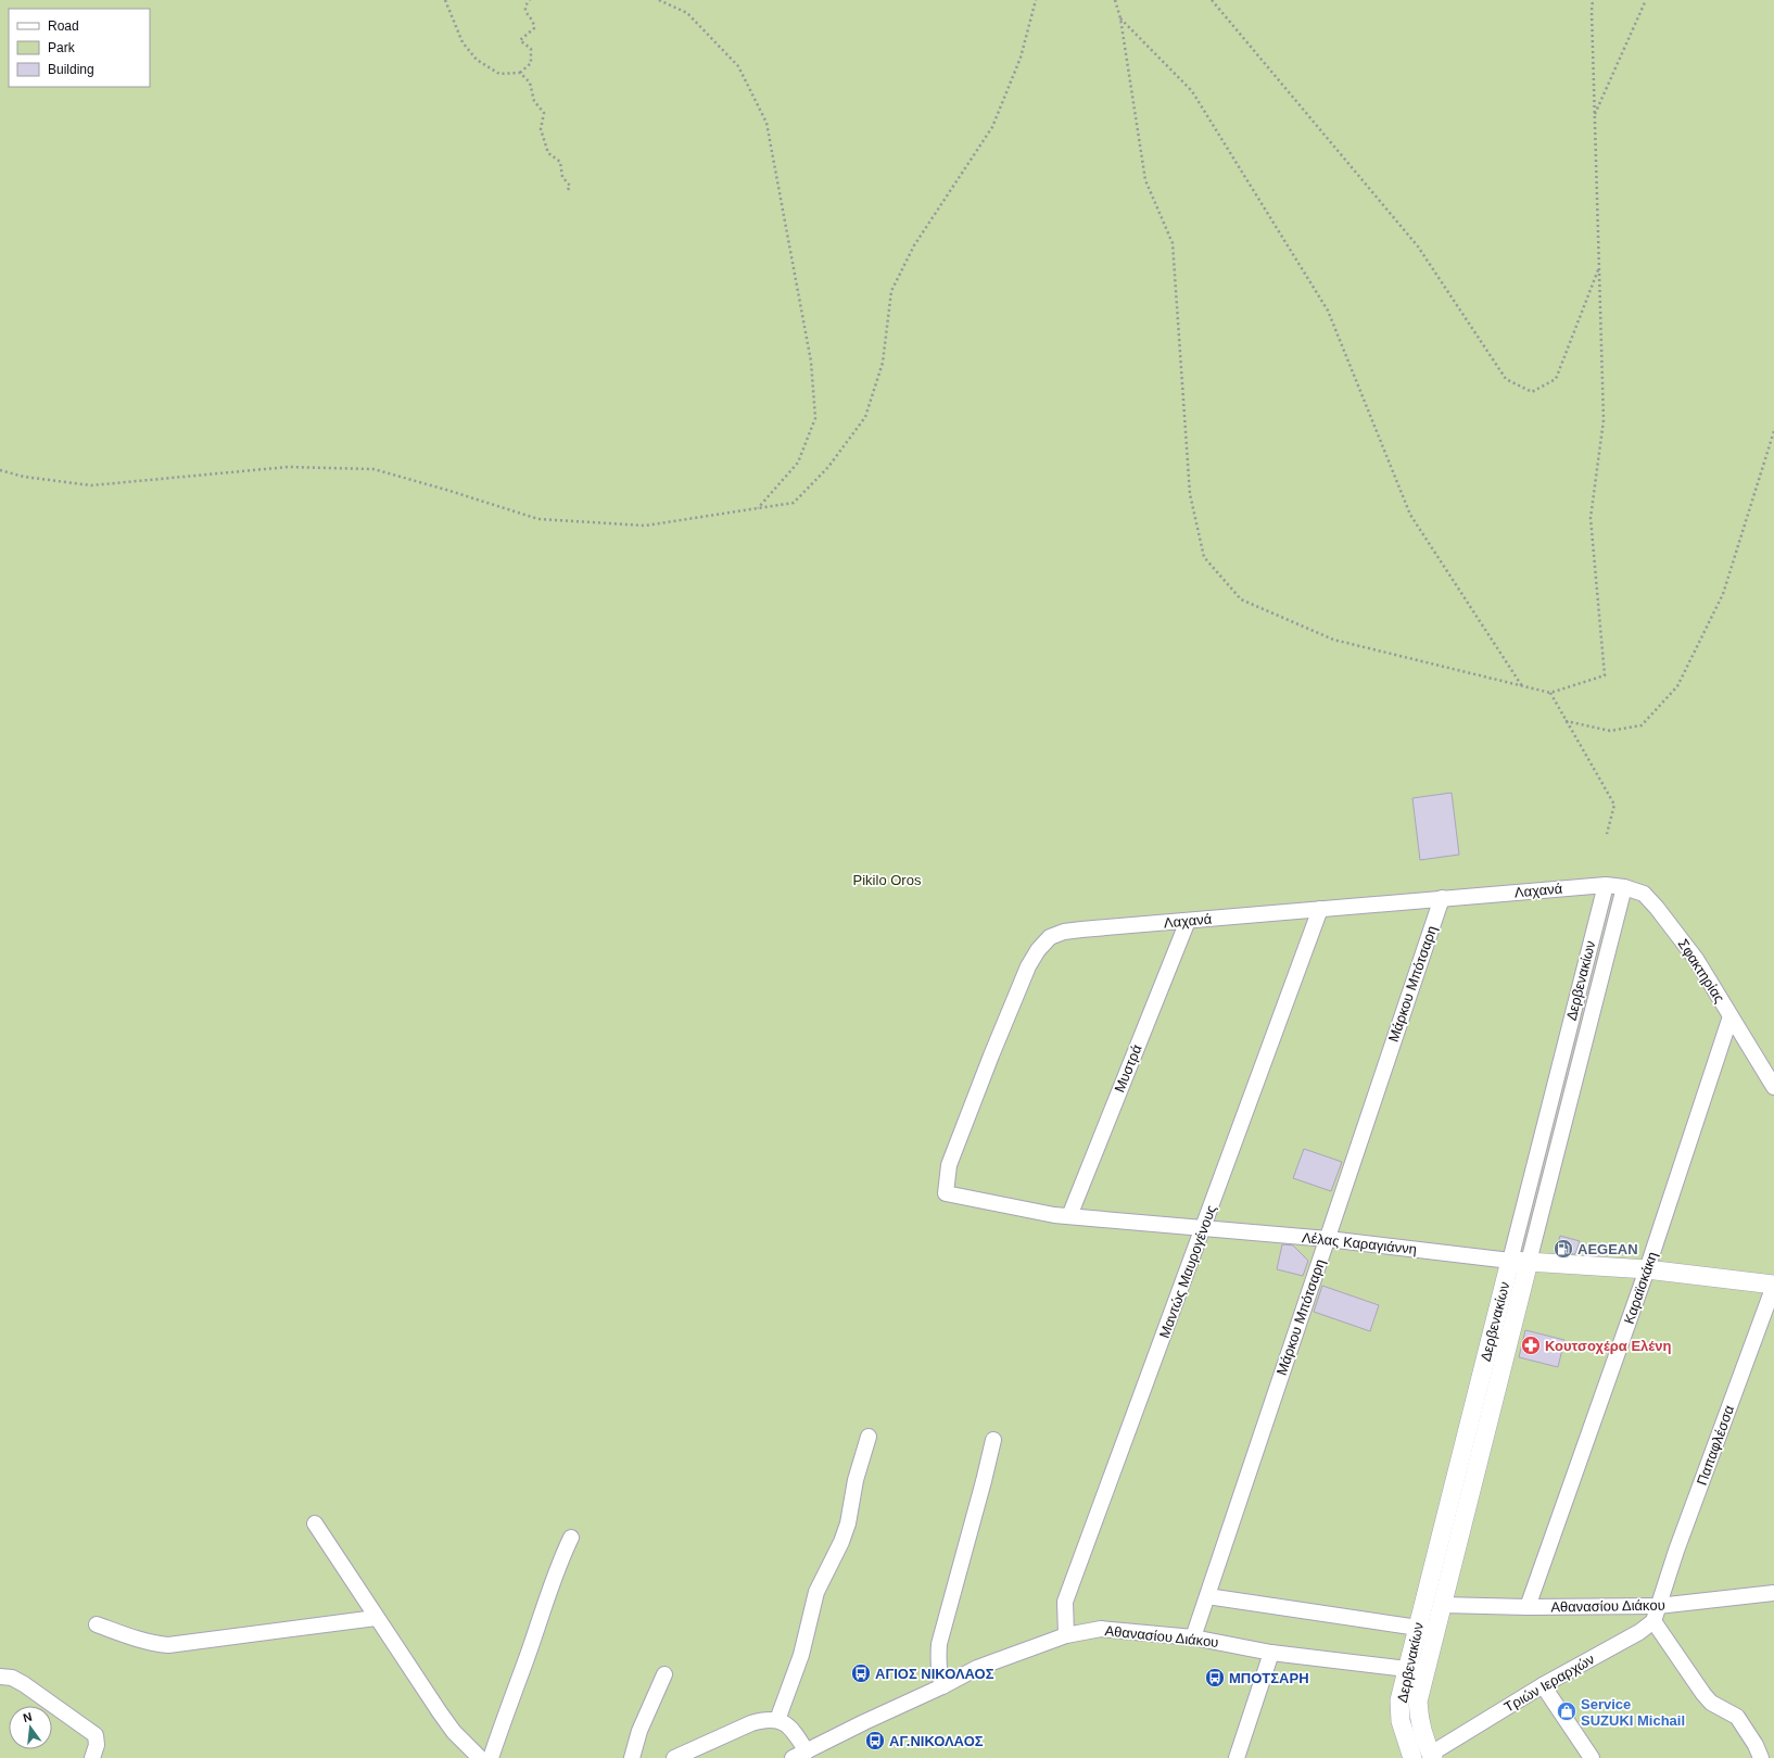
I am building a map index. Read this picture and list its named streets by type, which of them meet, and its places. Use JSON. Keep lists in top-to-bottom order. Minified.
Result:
{"streets":{"street":["Λαχανά","Σφακτηρίας","Δερβενακίων","Μάρκου Μπότσαρη","Μυστρά","Λέλας Καραγιάννη","Μαντώς Μαυρογένους","Καραϊσκάκη","Παπαφλέσσα","Αθανασίου Διάκου","Τριών Ιεραρχών"]},"crossings":[["Λαχανά","Σφακτηρίας"],["Λαχανά","Δερβενακίων"],["Λαχανά","Μάρκου Μπότσαρη"],["Λαχανά","Μυστρά"],["Λαχανά","Λέλας Καραγιάννη"],["Λαχανά","Μαντώς Μαυρογένους"],["Σφακτηρίας","Δερβενακίων"],["Σφακτηρίας","Καραϊσκάκη"],["Δερβενακίων","Λέλας Καραγιάννη"],["Δερβενακίων","Αθανασίου Διάκου"],["Δερβενακίων","Τριών Ιεραρχών"],["Μάρκου Μπότσαρη","Λέλας Καραγιάννη"],["Μάρκου Μπότσαρη","Αθανασίου Διάκου"],["Μυστρά","Λέλας Καραγιάννη"],["Λέλας Καραγιάννη","Μαντώς Μαυρογένους"],["Λέλας Καραγιάννη","Καραϊσκάκη"],["Λέλας Καραγιάννη","Παπαφλέσσα"],["Μαντώς Μαυρογένους","Αθανασίου Διάκου"],["Καραϊσκάκη","Αθανασίου Διάκου"],["Παπαφλέσσα","Αθανασίου Διάκου"]],"parks":["Pikilo Oros"],"places":{"fuel station":["AEGEAN"],"pharmacy":["Κουτσοχέρα Ελένη"],"bus stop":["ΑΓΙΟΣ ΝΙΚΟΛΑΟΣ","ΜΠΟΤΣΑΡΗ","ΑΓ.ΝΙΚΟΛΑΟΣ"],"shop":["Service SUZUKI Michail"]},"legend":["Road","Park","Building"],"north":"top"}
